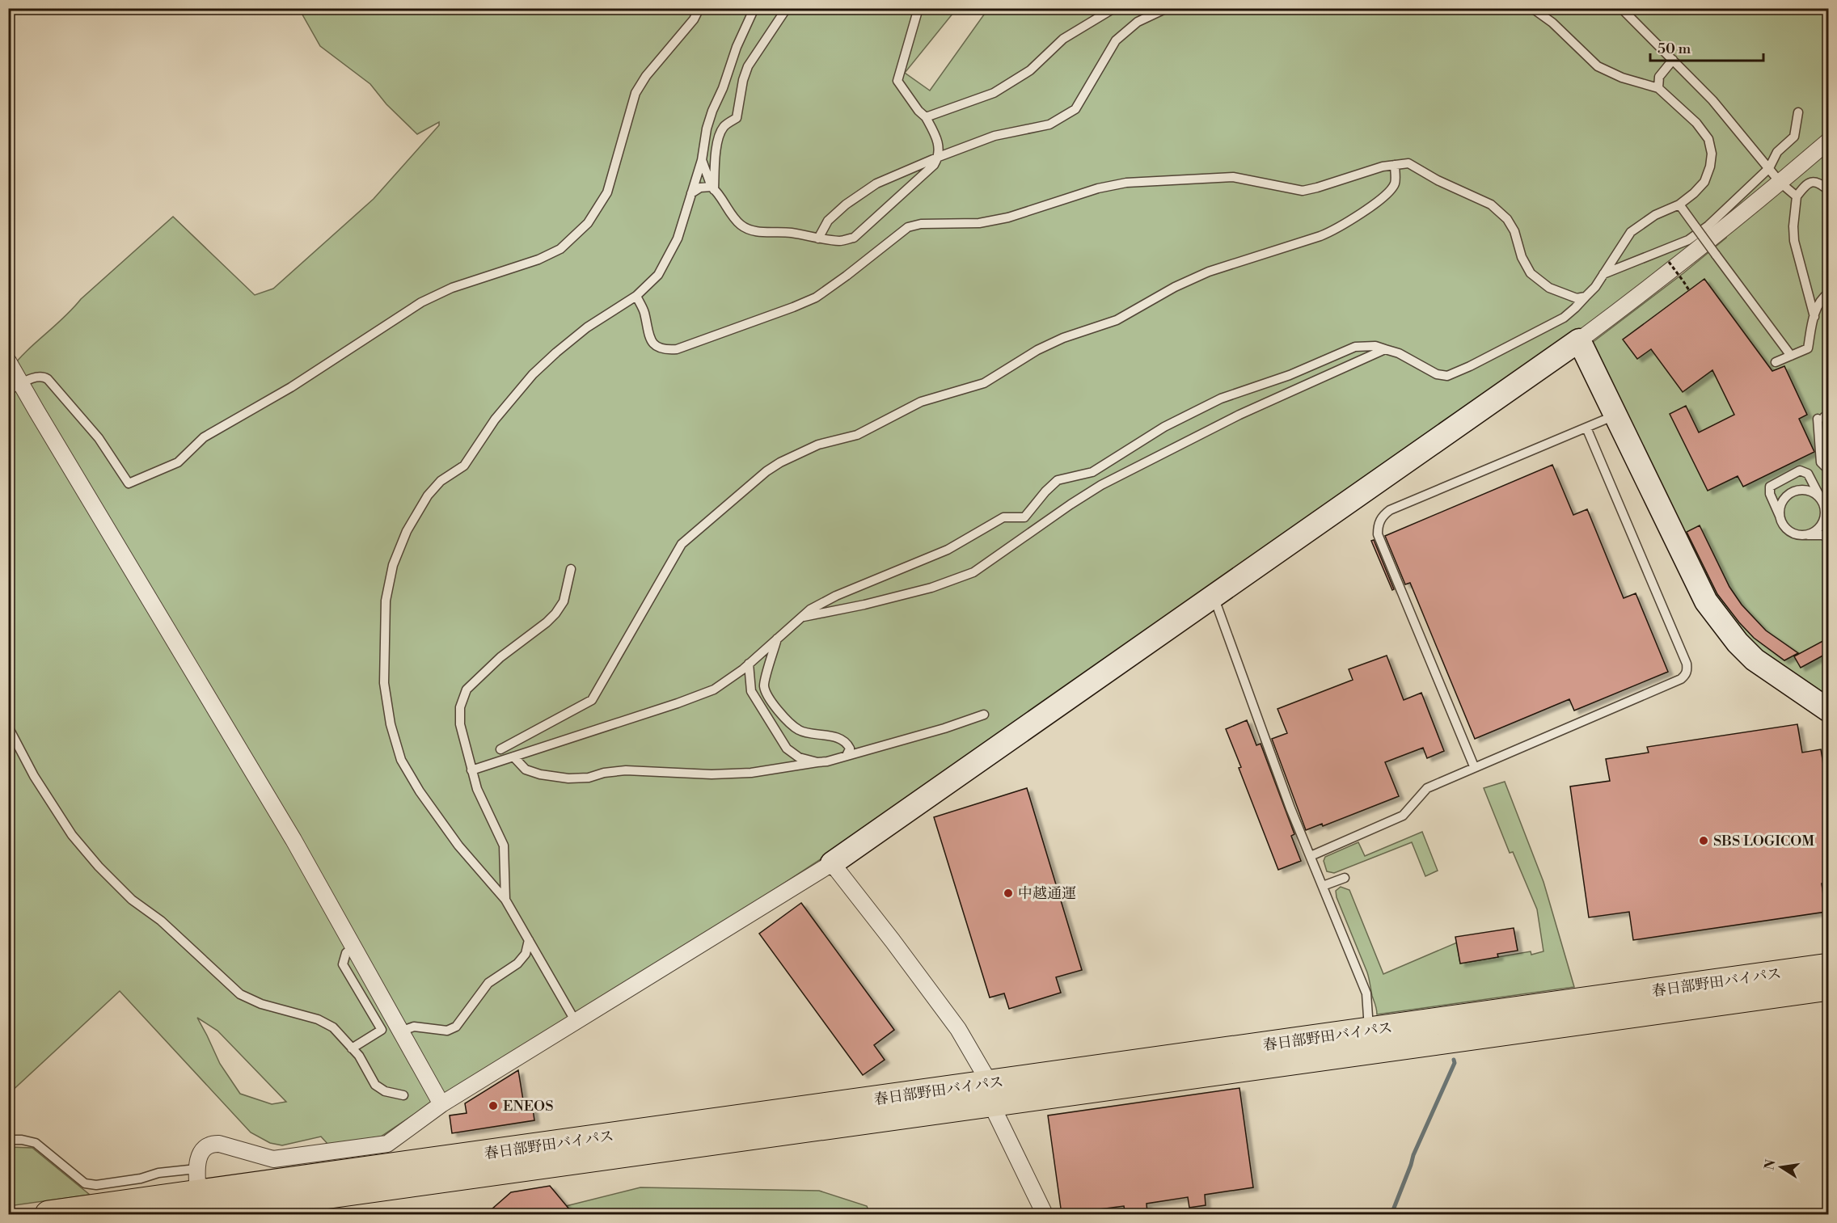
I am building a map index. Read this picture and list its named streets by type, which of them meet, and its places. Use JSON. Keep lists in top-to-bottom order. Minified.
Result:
{"streets":{"highway":["春日部野田バイパス"]},"places":["SBS LOGICOM","中越通運","ENEOS"],"scale_bar":"50 m","north":"left"}
